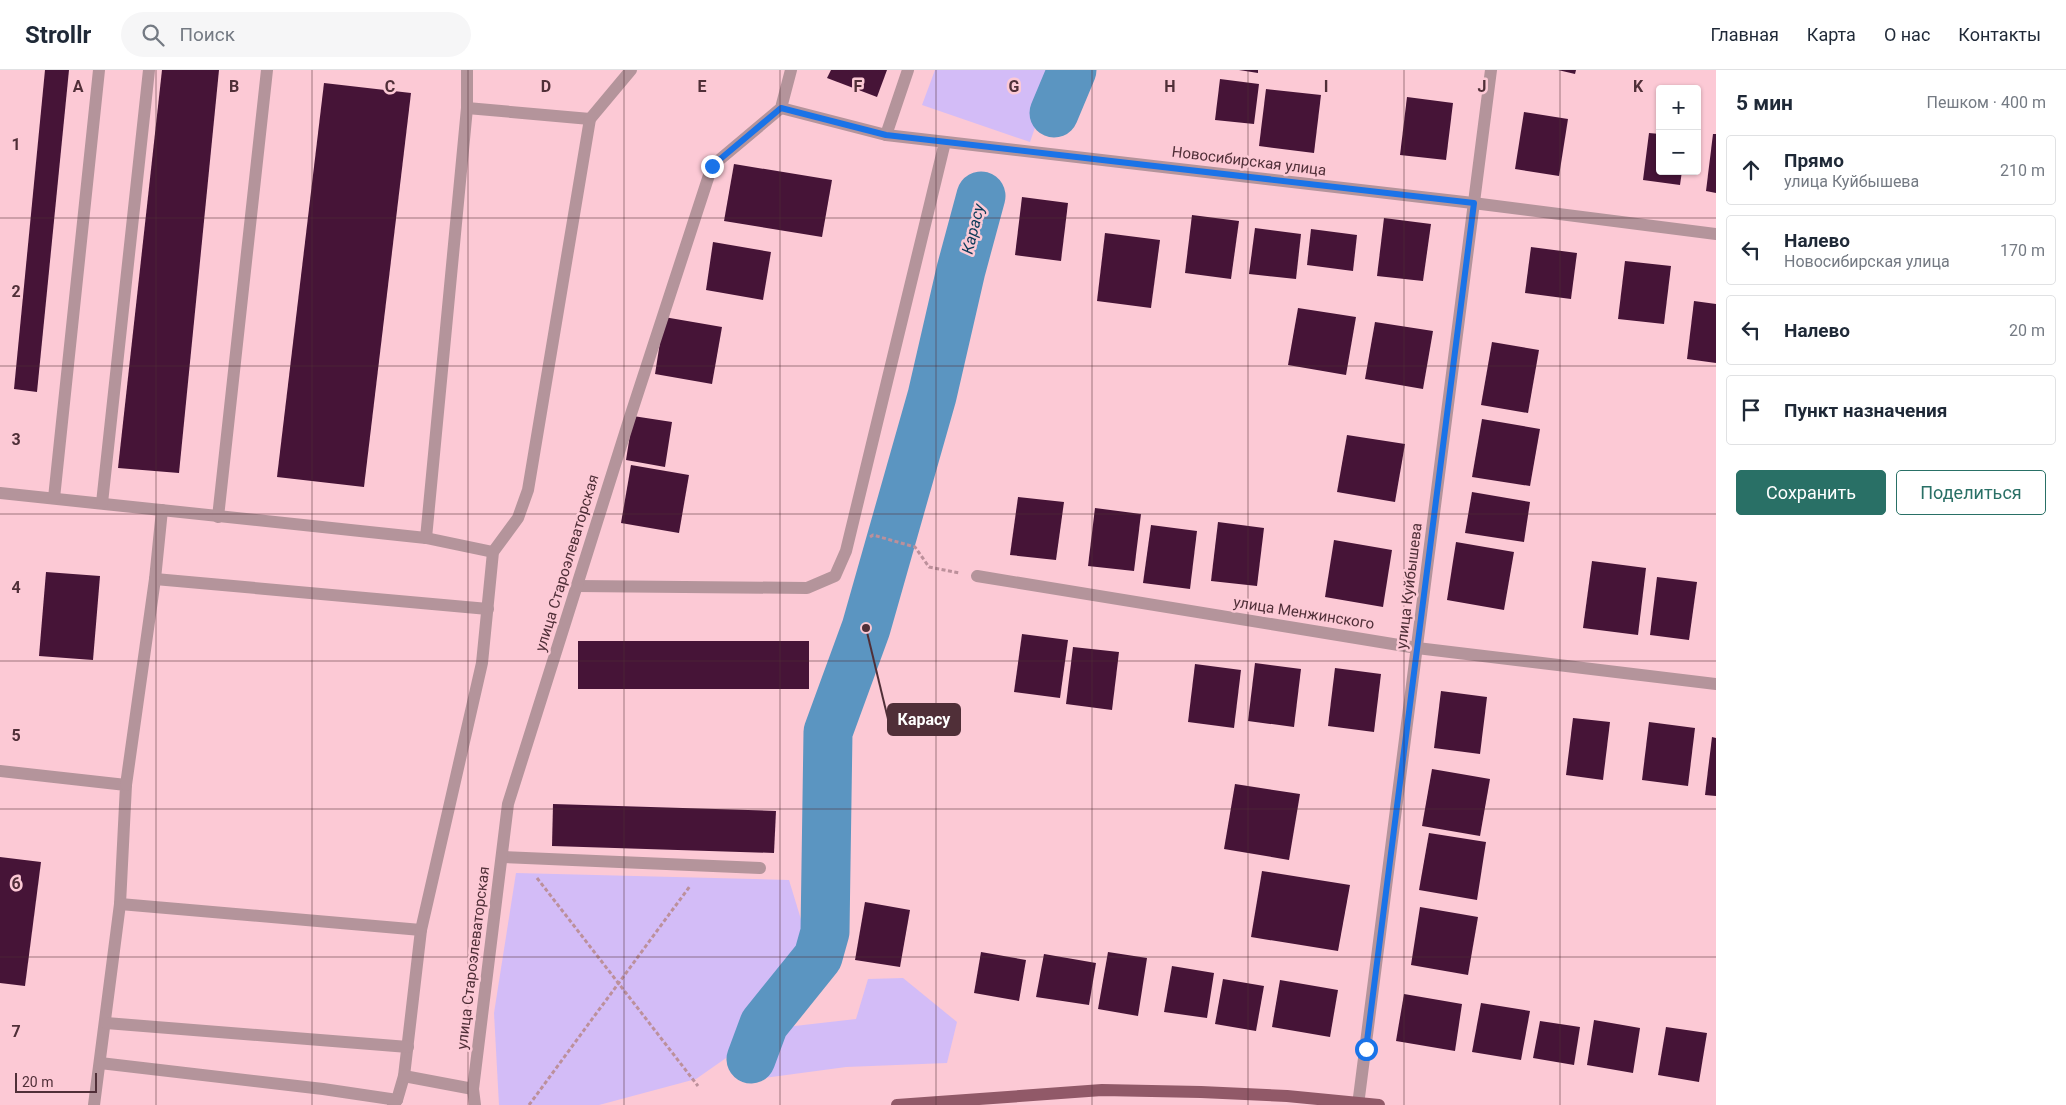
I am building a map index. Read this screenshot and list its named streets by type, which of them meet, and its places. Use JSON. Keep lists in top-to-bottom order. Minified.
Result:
{"streets":{"street":["Новосибирская улица","улица Староэлеваторская","улица Куйбышева","улица Менжинского"]},"crossings":[["Новосибирская улица","улица Староэлеваторская"],["Новосибирская улица","улица Куйбышева"],["улица Куйбышева","улица Менжинского"]],"water":["Карасу"],"places":["Карасу"],"scale_bar":"20 m","page":{"header":"Strollr","search":"Поиск","nav":["Главная","Карта","О нас","Контакты"],"heading":["5 мин","Пешком · 400 m"],"map_buttons":["+","−"],"list":[["Прямо","улица Куйбышева","210 m"],["Налево","Новосибирская улица","170 m"],["Налево","20 m"],"Пункт назначения"],"buttons":["Сохранить","Поделиться"],"scale":"20 m"},"grid":{"columns":["A","B","C","D","E","F","G","H","I","J","K"],"rows":["1","2","3","4","5","6","7"]}}
